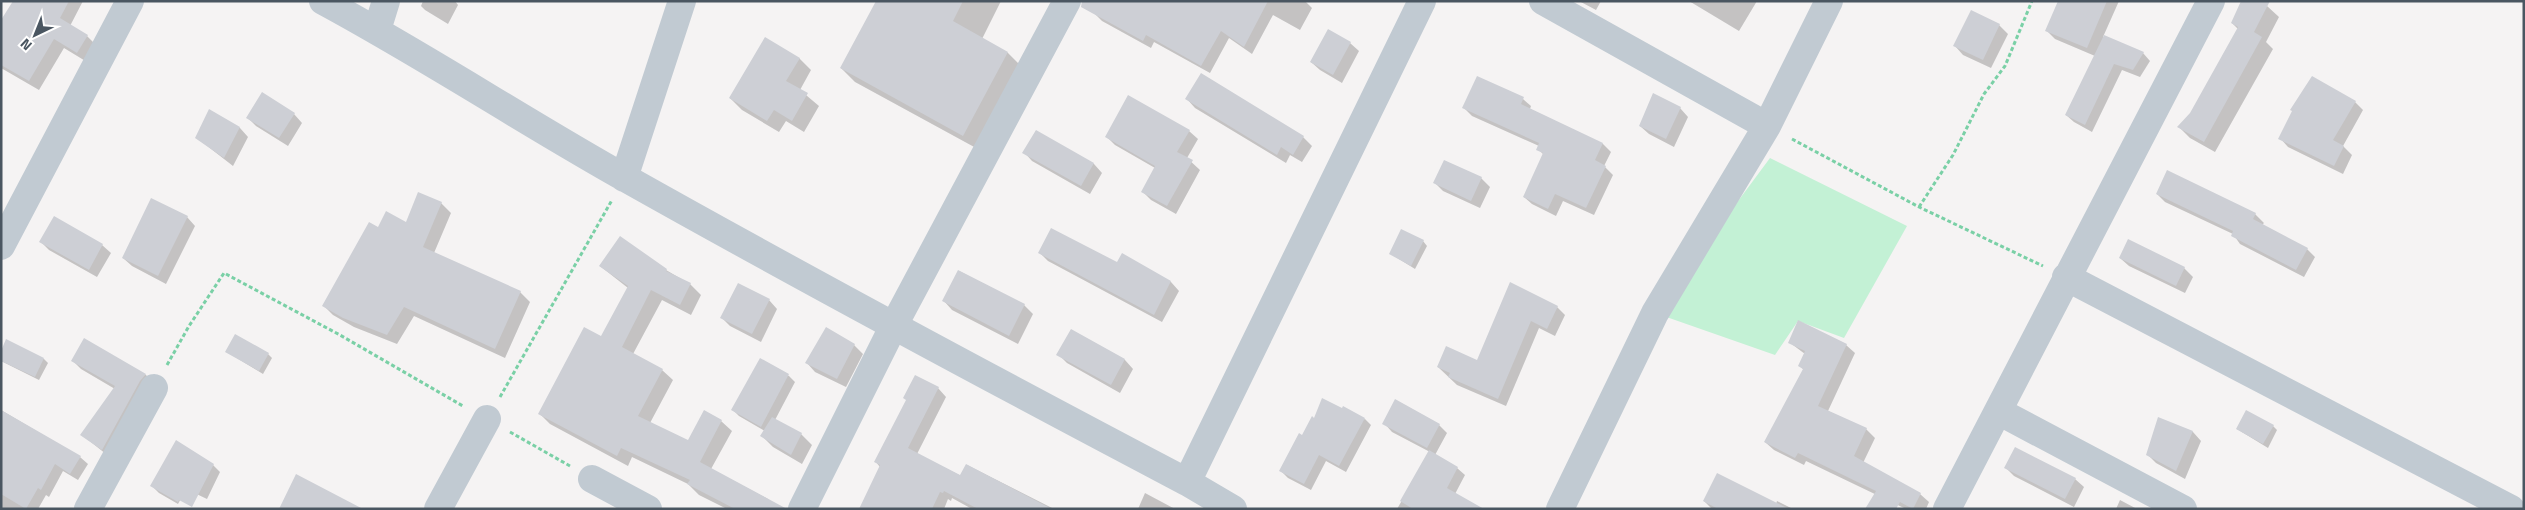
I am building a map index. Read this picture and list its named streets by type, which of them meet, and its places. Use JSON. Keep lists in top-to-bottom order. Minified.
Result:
{"north":"bottom left"}
